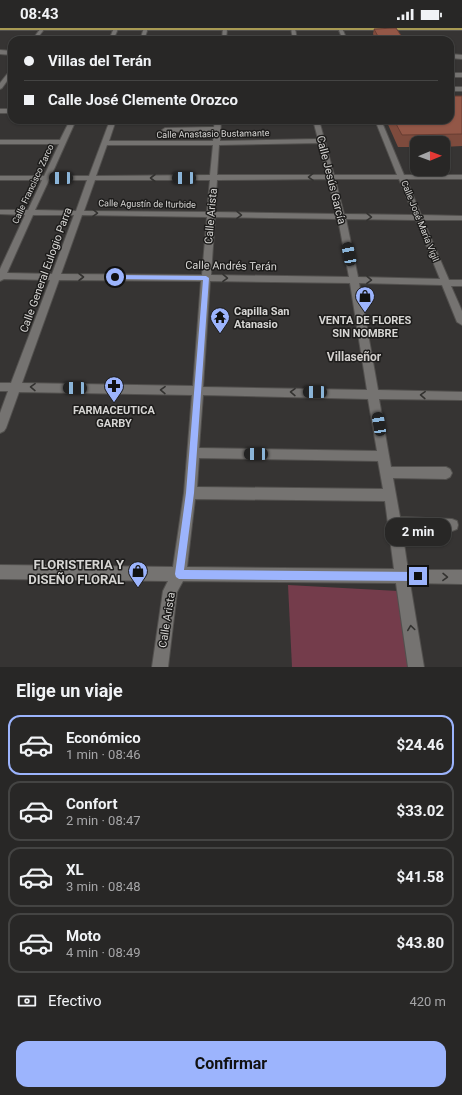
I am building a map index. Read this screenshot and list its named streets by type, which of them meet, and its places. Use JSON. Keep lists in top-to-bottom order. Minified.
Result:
{"streets":{"street":["Calle Anastasio Bustamante","Calle Jesús García","Calle Francisco Zarco","Calle Agustín de Iturbide","Calle Arista","Calle José María Vigil","Calle Andrés Terán","Calle General Eulogio Parra"]},"crossings":[["Calle Anastasio Bustamante","Calle Jesús García"],["Calle Anastasio Bustamante","Calle Arista"],["Calle Anastasio Bustamante","Calle General Eulogio Parra"],["Calle Jesús García","Calle Agustín de Iturbide"],["Calle Jesús García","Calle Andrés Terán"],["Calle Francisco Zarco","Calle Agustín de Iturbide"],["Calle Francisco Zarco","Calle Andrés Terán"],["Calle Agustín de Iturbide","Calle Arista"],["Calle Agustín de Iturbide","Calle José María Vigil"],["Calle Agustín de Iturbide","Calle General Eulogio Parra"],["Calle Arista","Calle Andrés Terán"],["Calle José María Vigil","Calle Andrés Terán"],["Calle Andrés Terán","Calle General Eulogio Parra"]],"one_way":["Calle Andrés Terán"],"districts":["Villaseñor"],"places":{"shop":["VENTA DE FLORES SIN NOMBRE","FLORISTERIA Y DISEÑO FLORAL"],"temple":["Capilla San Atanasio"],"pharmacy":["FARMACEUTICA GARBY"]},"north":"right","page":{"status":"08:43","banner":["Villas del Terán","Calle José Clemente Orozco"],"bubble":"2 min","heading":"Elige un viaje","list":[{"name":"Económico","note":"1 min · 08:46","value":"$24.46"},{"name":"Confort","note":"2 min · 08:47","value":"$33.02"},{"name":"XL","note":"3 min · 08:48","value":"$41.58"},{"name":"Moto","note":"4 min · 08:49","value":"$43.80"}],"pay":["Efectivo","420 m"],"buttons":"Confirmar"}}
